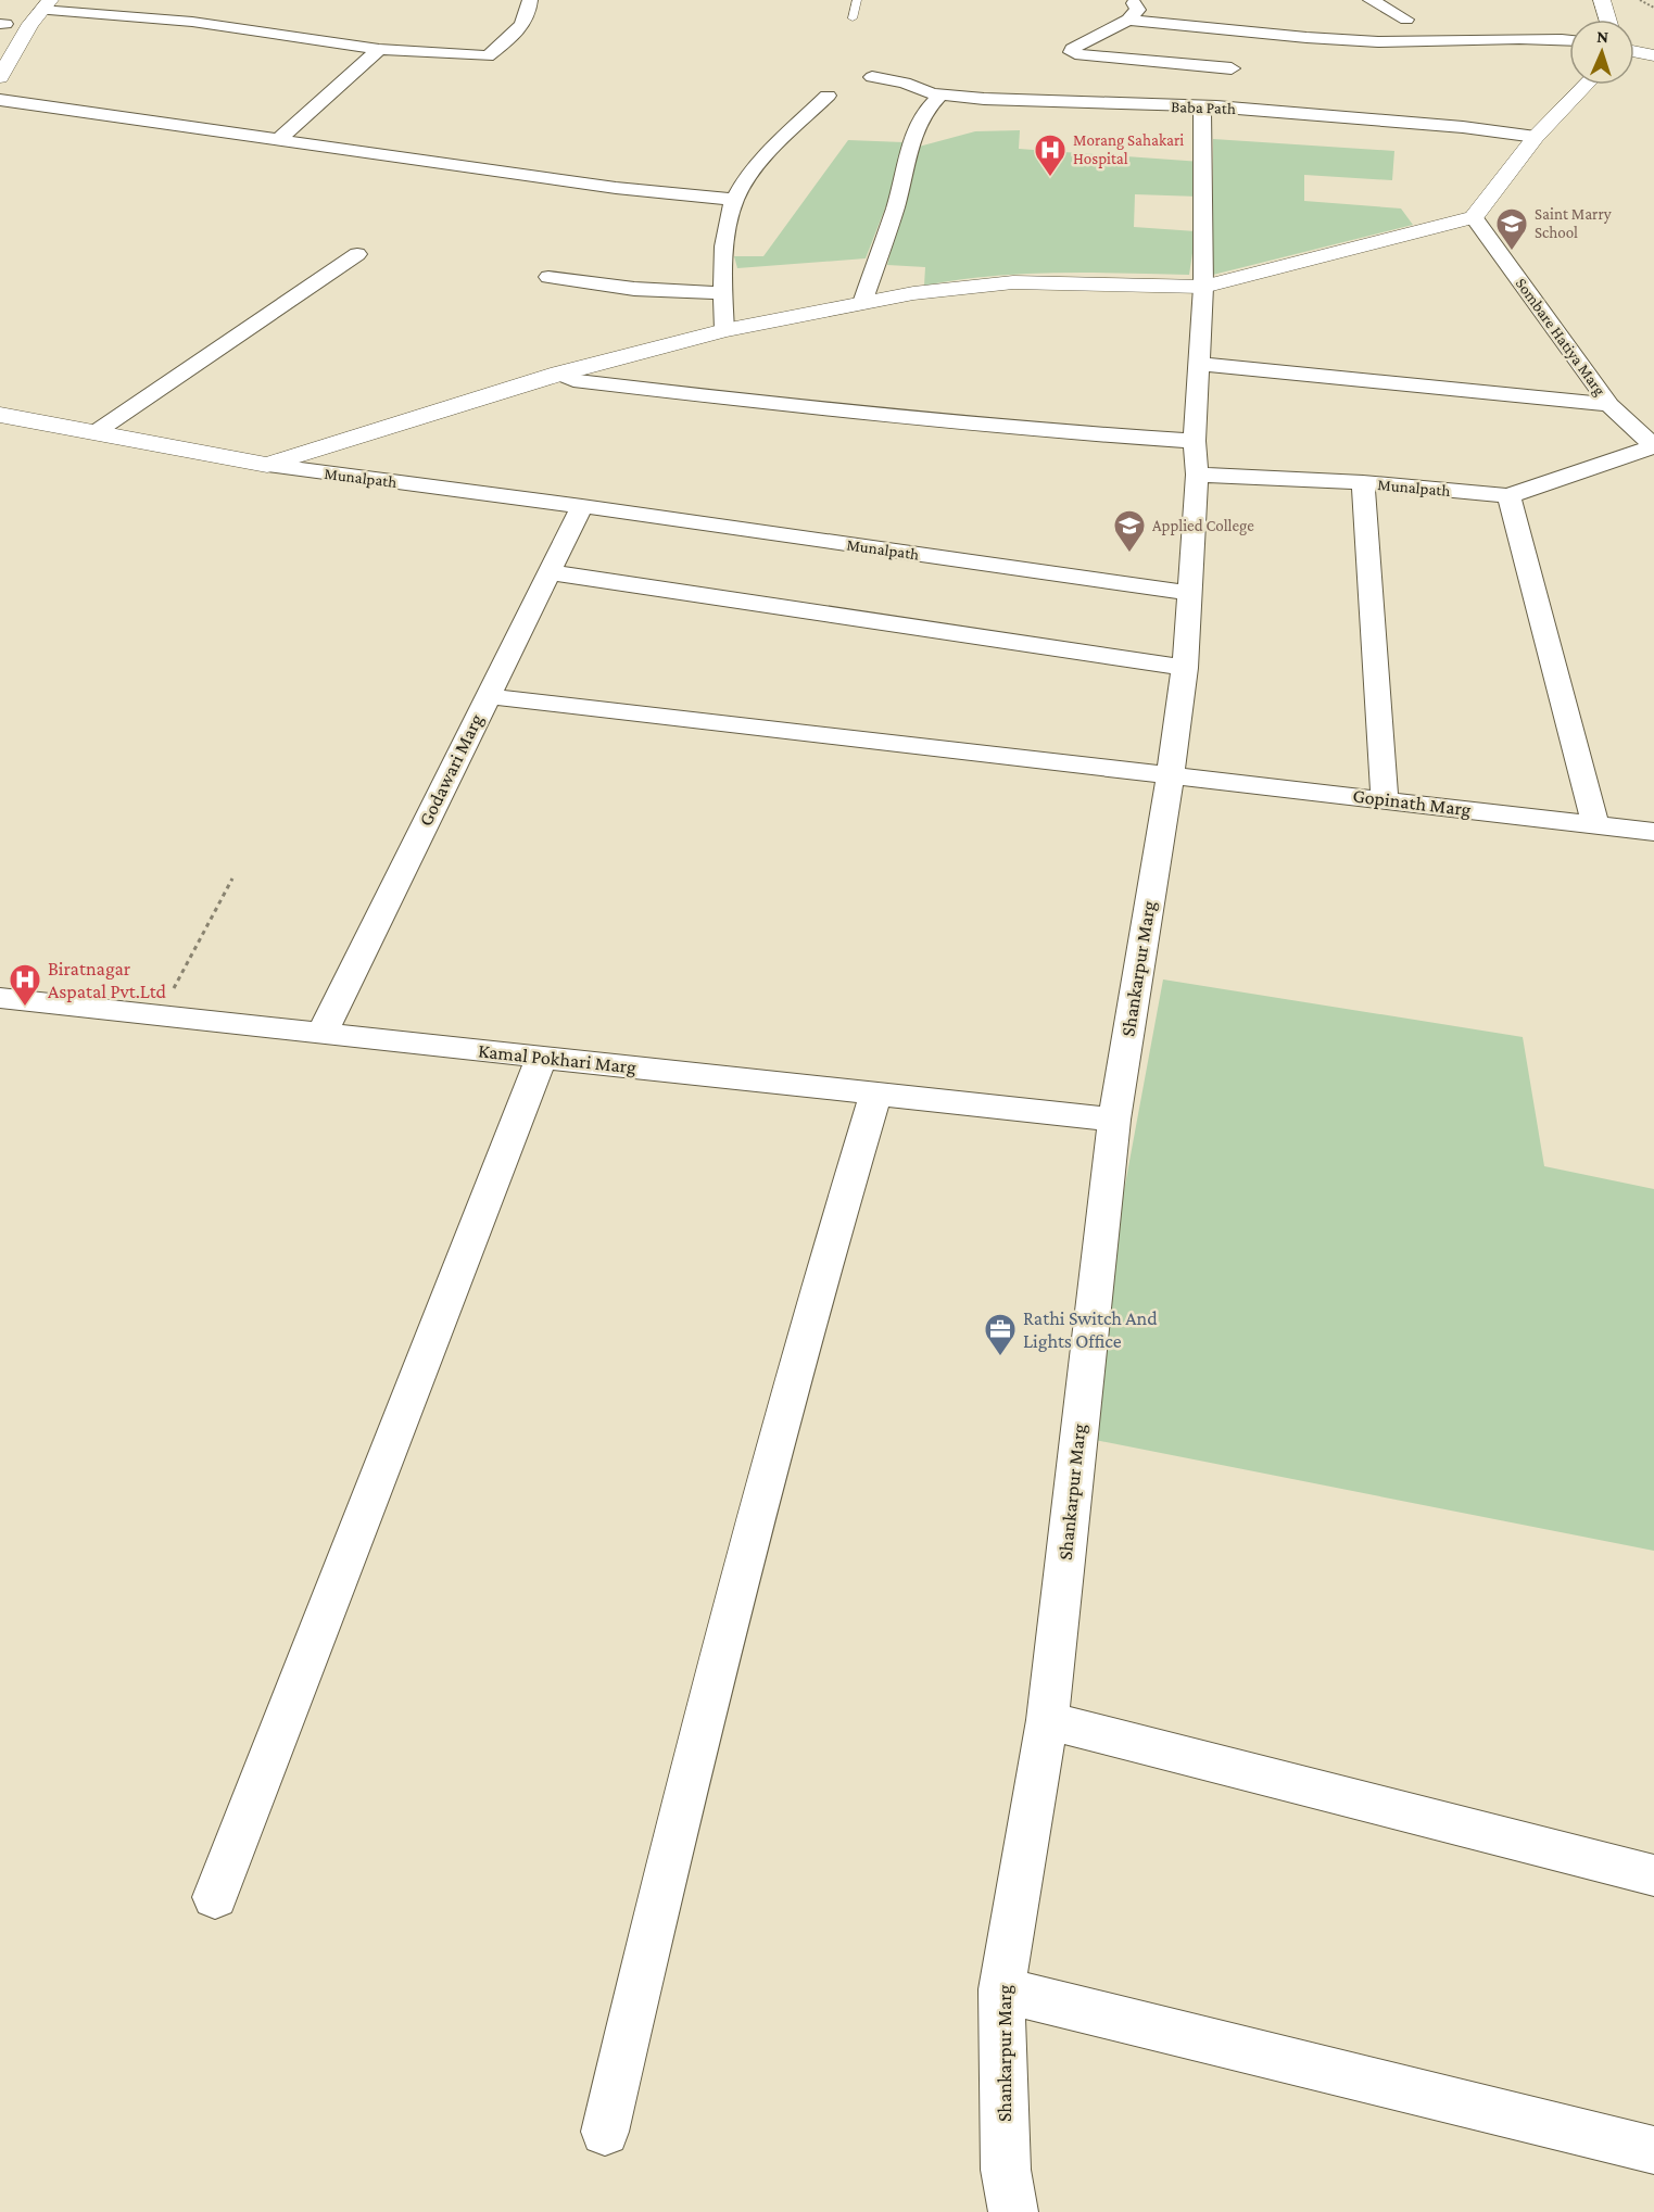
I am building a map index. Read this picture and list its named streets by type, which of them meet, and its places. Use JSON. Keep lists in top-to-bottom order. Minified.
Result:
{"streets":{"street":["Baba Path","Sombare Hatiya Marg","Munalpath","Godawari Marg","Gopinath Marg","Shankarpur Marg","Kamal Pokhari Marg"]},"crossings":[["Sombare Hatiya Marg","Munalpath"],["Munalpath","Godawari Marg"],["Munalpath","Shankarpur Marg"],["Godawari Marg","Gopinath Marg"],["Godawari Marg","Kamal Pokhari Marg"],["Gopinath Marg","Shankarpur Marg"],["Shankarpur Marg","Kamal Pokhari Marg"]],"places":{"hospital":["Morang Sahakari Hospital","Biratnagar Aspatal Pvt.Ltd"],"school or university":["Saint Marry School","Applied College"],"office":["Rathi Switch And Lights Office"]},"north":"top"}
